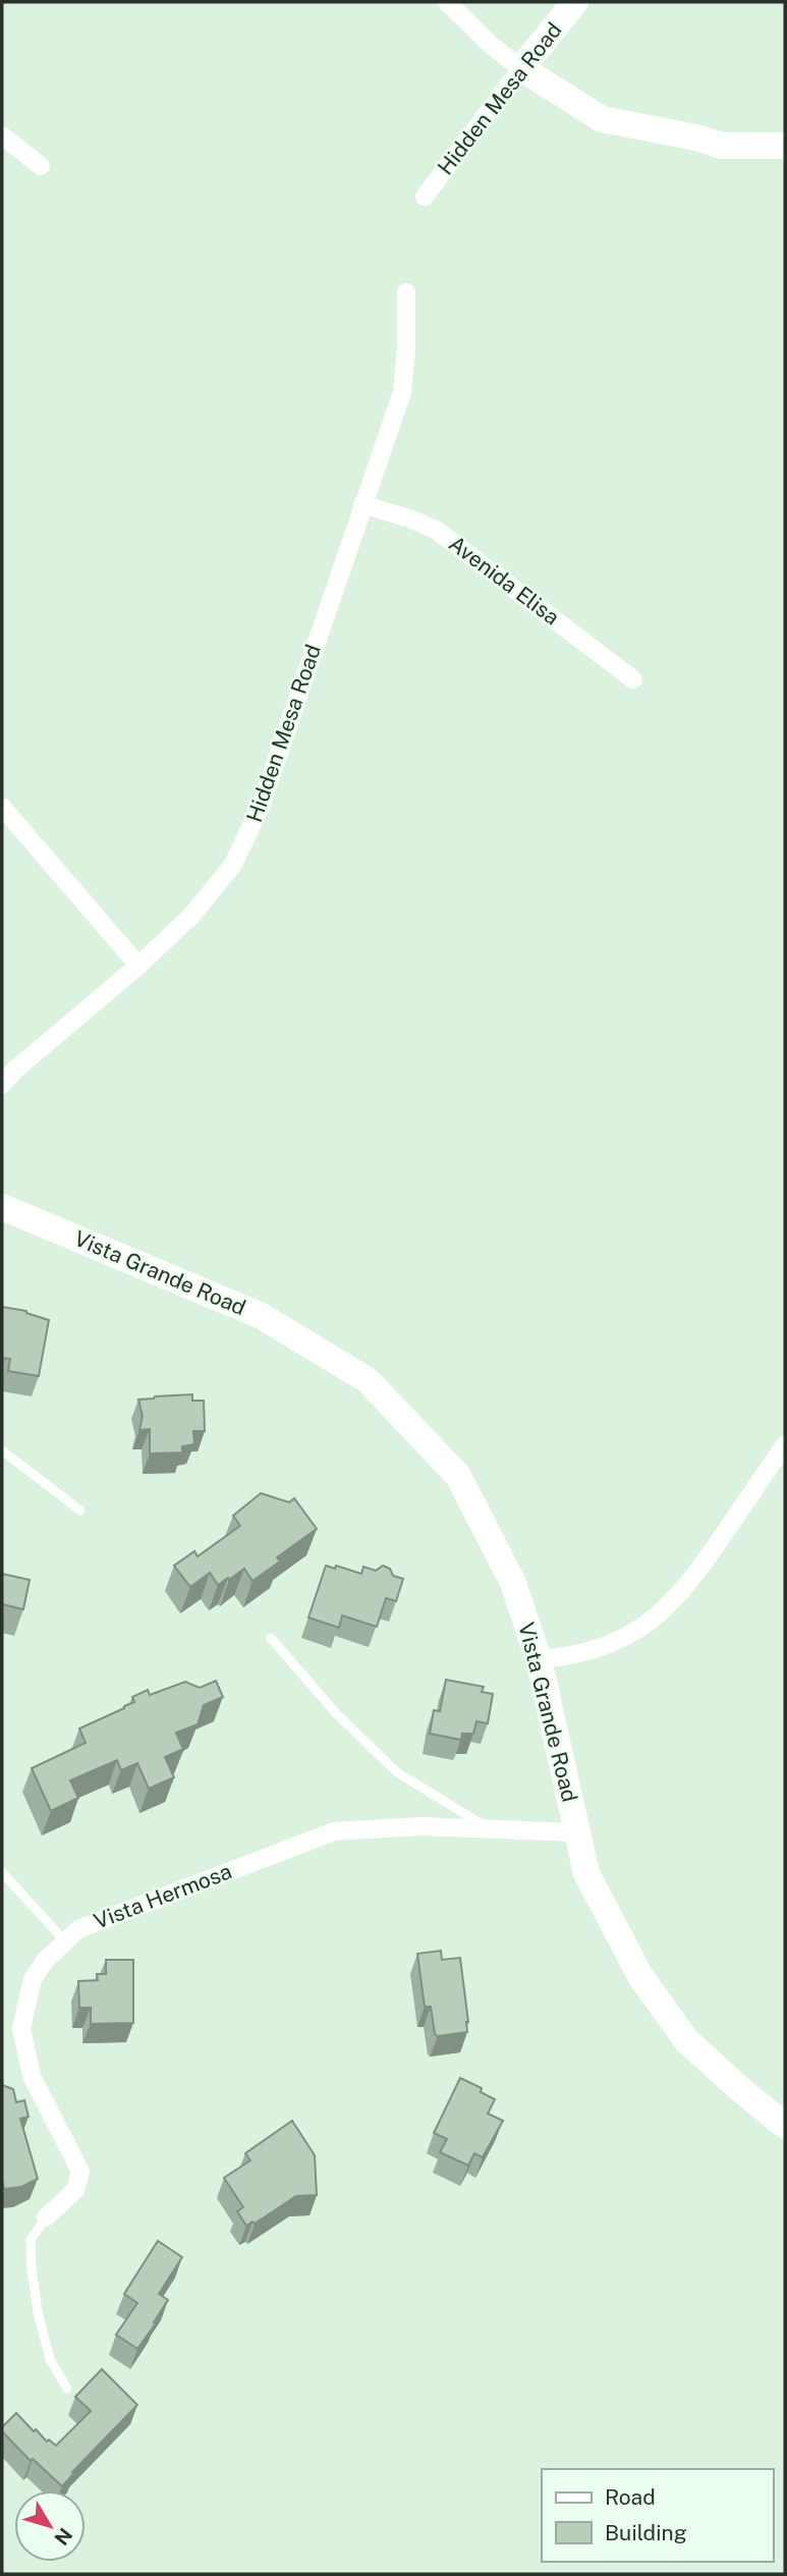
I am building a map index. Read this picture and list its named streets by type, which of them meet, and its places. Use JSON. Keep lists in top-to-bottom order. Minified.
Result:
{"streets":{"street":["Hidden Mesa Road","Avenida Elisa","Vista Grande Road","Vista Hermosa"]},"crossings":[["Hidden Mesa Road","Avenida Elisa"],["Vista Grande Road","Vista Hermosa"]],"legend":["Road","Building"],"north":"bottom right"}
